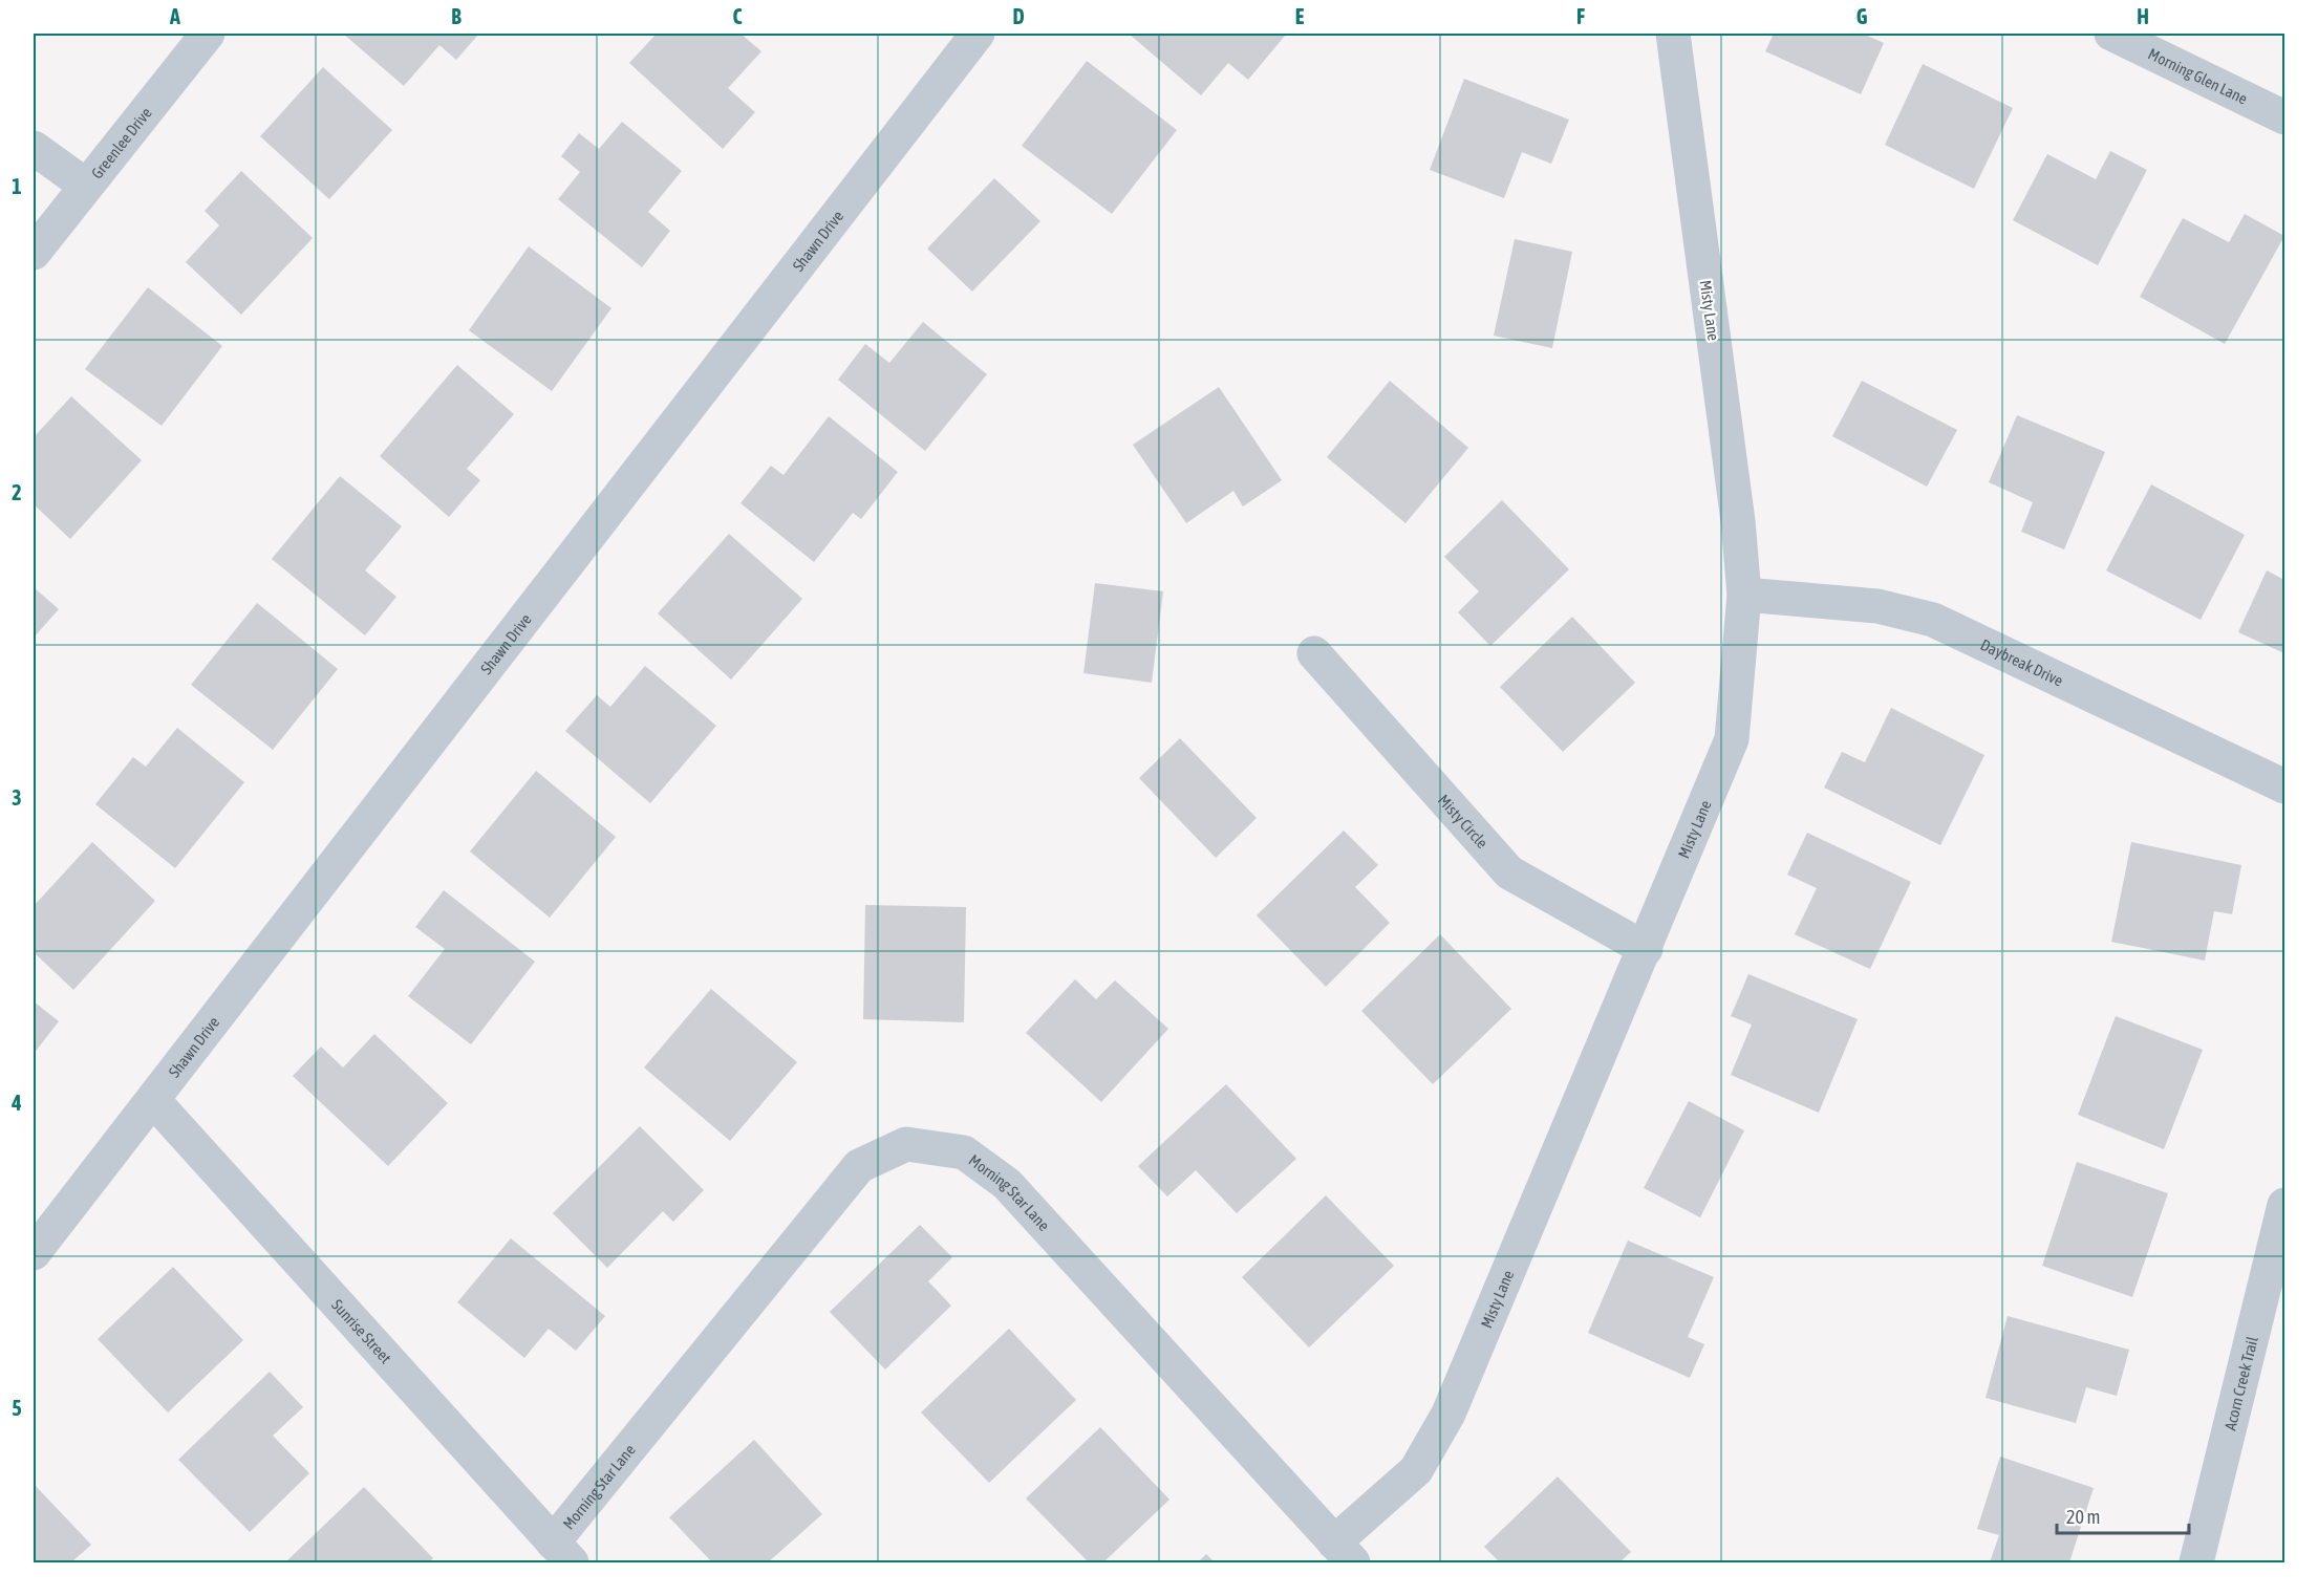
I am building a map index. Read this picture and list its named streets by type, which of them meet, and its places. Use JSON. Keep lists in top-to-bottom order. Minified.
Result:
{"streets":{"street":["Morning Glen Lane","Greenlee Drive","Shawn Drive","Misty Lane","Daybreak Drive","Misty Circle","Morning Star Lane","Sunrise Street","Acorn Creek Trail"]},"crossings":[["Shawn Drive","Sunrise Street"],["Misty Lane","Daybreak Drive"],["Misty Lane","Misty Circle"],["Misty Lane","Morning Star Lane"],["Morning Star Lane","Sunrise Street"]],"scale_bar":"20 m","grid":{"columns":["A","B","C","D","E","F","G","H"],"rows":["1","2","3","4","5"]}}
